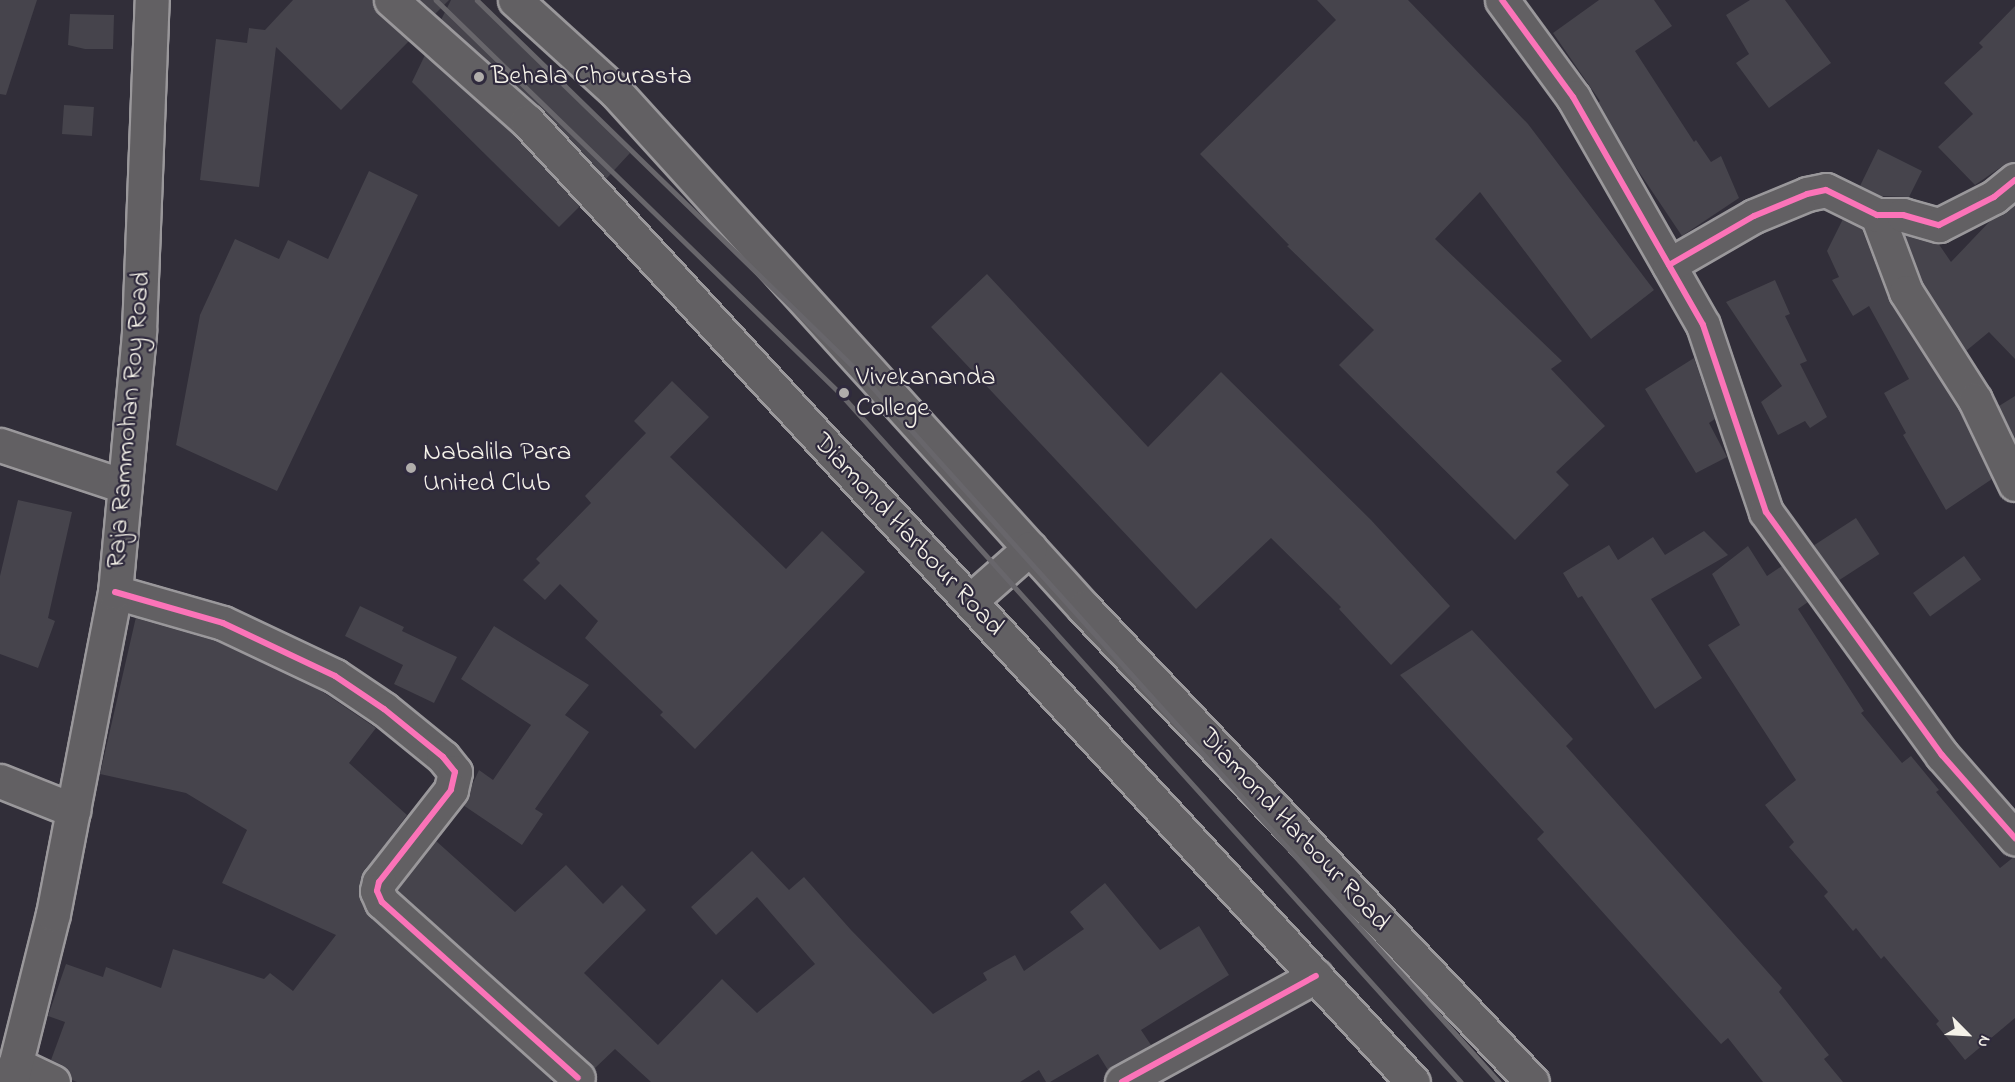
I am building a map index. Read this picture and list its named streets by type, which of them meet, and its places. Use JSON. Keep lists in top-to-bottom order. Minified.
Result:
{"streets":{"main road":["Raja Rammohan Roy Road","Diamond Harbour Road"]},"places":["Behala Chourasta","Vivekananda College","Nabalila Para United Club"],"north":"bottom right"}
